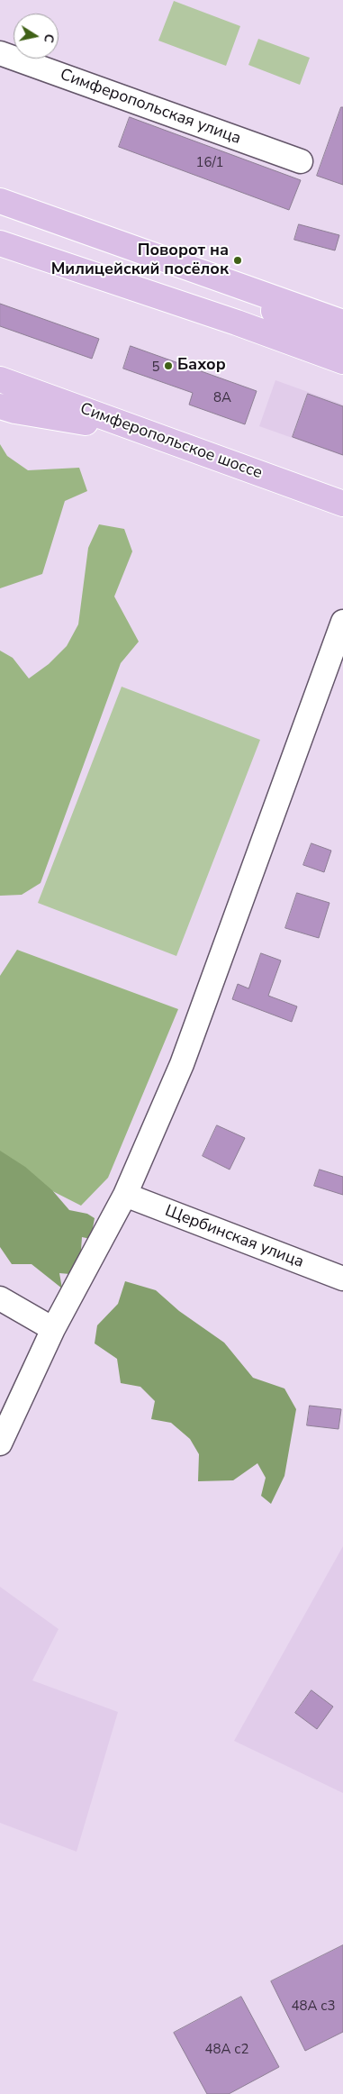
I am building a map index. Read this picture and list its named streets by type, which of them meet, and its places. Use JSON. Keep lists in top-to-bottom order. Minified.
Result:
{"streets":{"main road":["Симферопольское шоссе"],"street":["Симферопольская улица","Щербинская улица"]},"places":["Поворот на Милицейский посёлок","Бахор"],"house_numbers":["16/1","5","8А","48А с3","48А с2"],"north":"right"}
